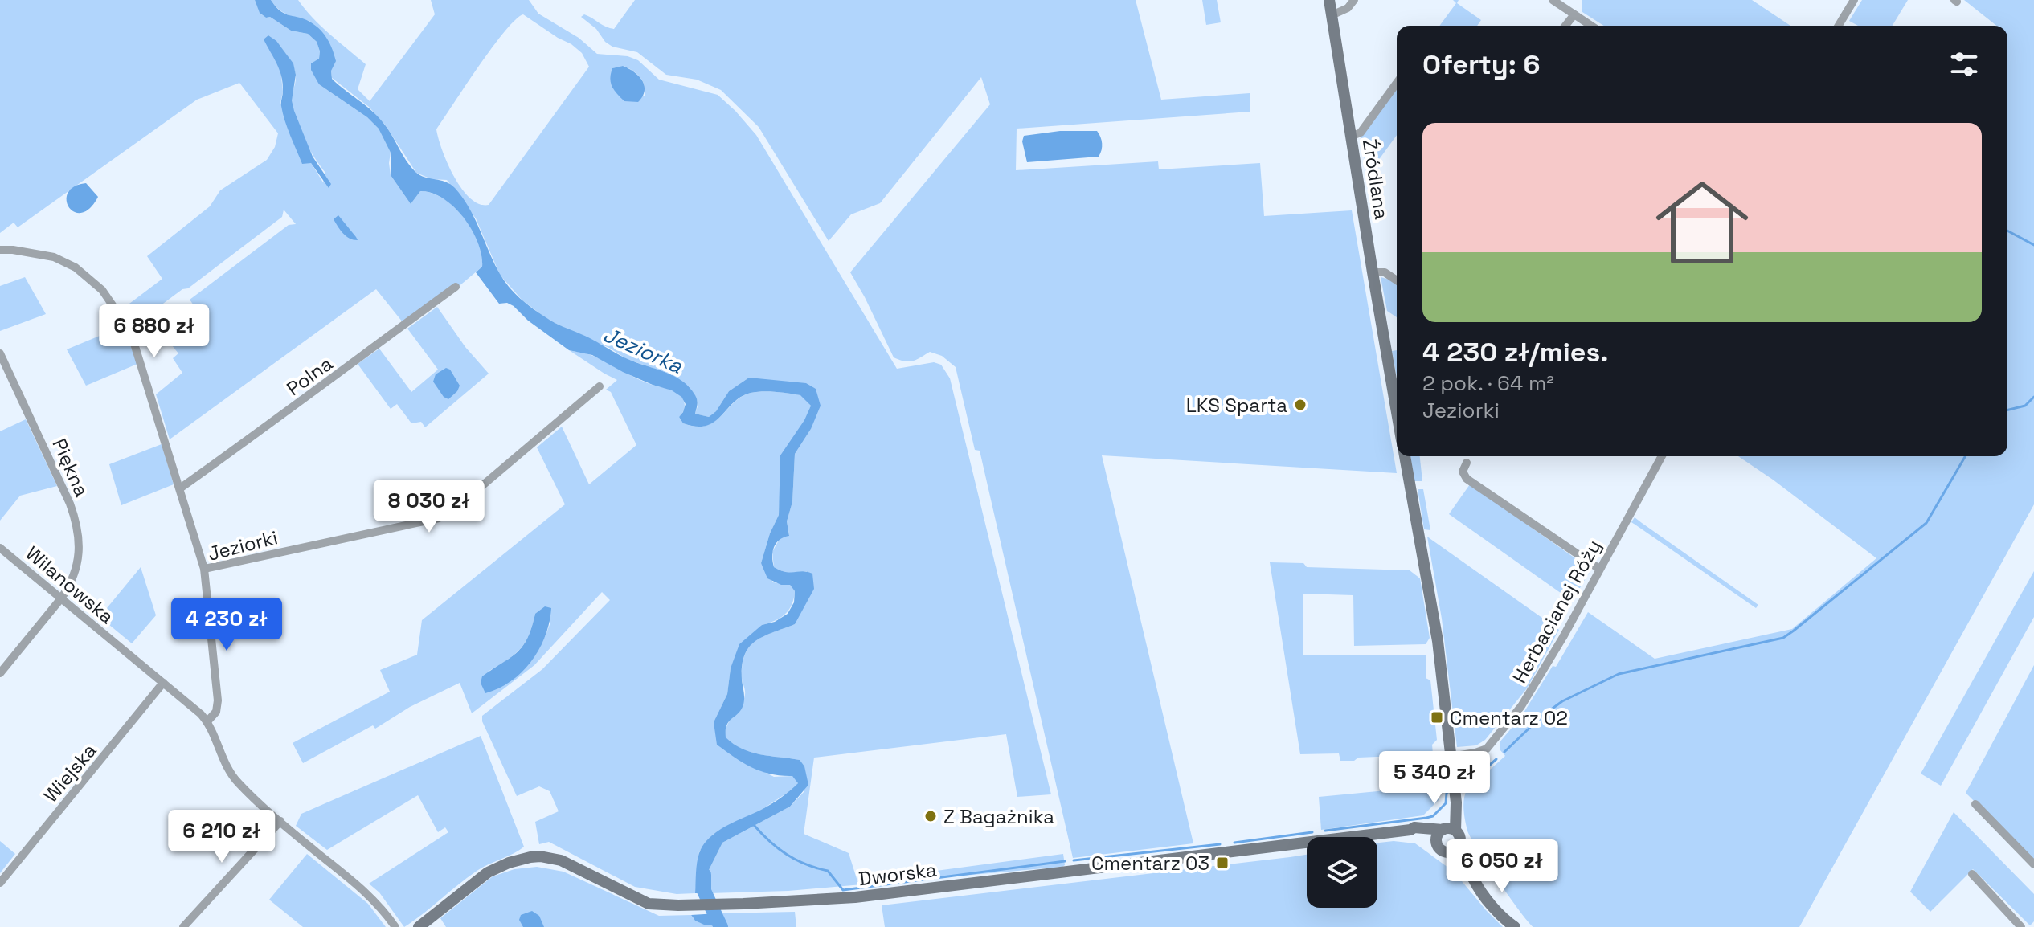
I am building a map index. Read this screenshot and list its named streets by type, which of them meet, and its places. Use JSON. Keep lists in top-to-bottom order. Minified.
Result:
{"streets":{"street":["Źródlana","Polna","Piękna","Jeziorki","Wilanowska","Herbacianej Róży","Wiejska","Dworska"]},"crossings":[["Piękna","Wilanowska"],["Jeziorki","Wilanowska"],["Wilanowska","Wiejska"]],"water":["Jeziorka"],"places":{"other":["LKS Sparta","Z Bagażnika"],"transit":["Cmentarz 02","Cmentarz 03"]},"page":{"heading":"Oferty: 6","list":[{"name":"4 230 zł/mies.","note":"2 pok. · 64 m² · Jeziorki"}],"price":["6 880 zł","8 030 zł","4 230 zł","5 340 zł","6 210 zł","6 050 zł"]}}
